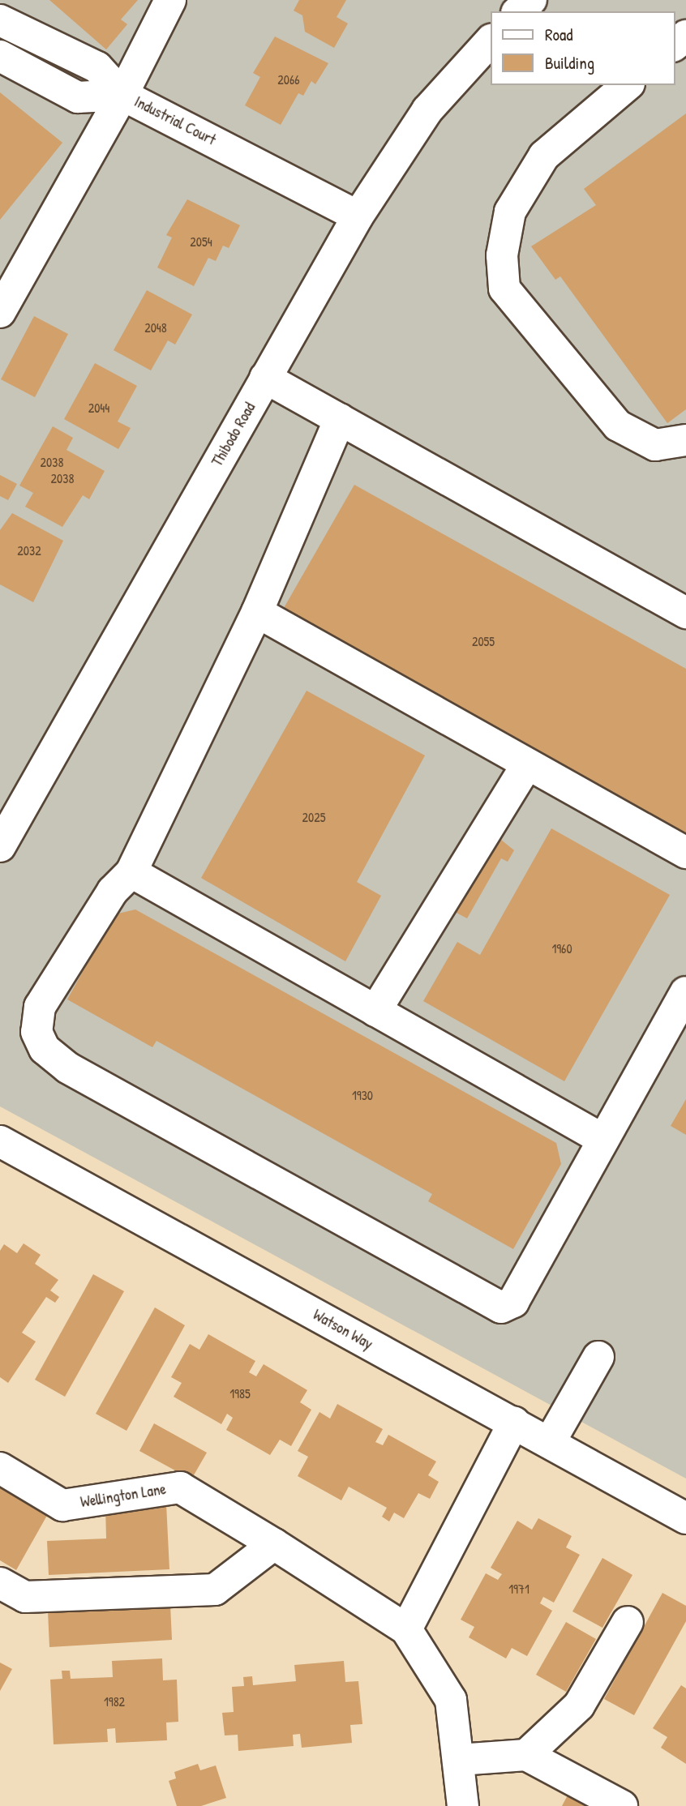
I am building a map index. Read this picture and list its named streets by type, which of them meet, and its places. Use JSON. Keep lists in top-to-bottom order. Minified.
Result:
{"streets":{"street":["Industrial Court","Thibodo Road","Watson Way","Wellington Lane"]},"crossings":[["Industrial Court","Thibodo Road"]],"house_numbers":["2066","2054","2048","2044","2038","2038","2032","2055","2025","1960","1930","1985","1971","1982"],"legend":["Road","Building"]}
